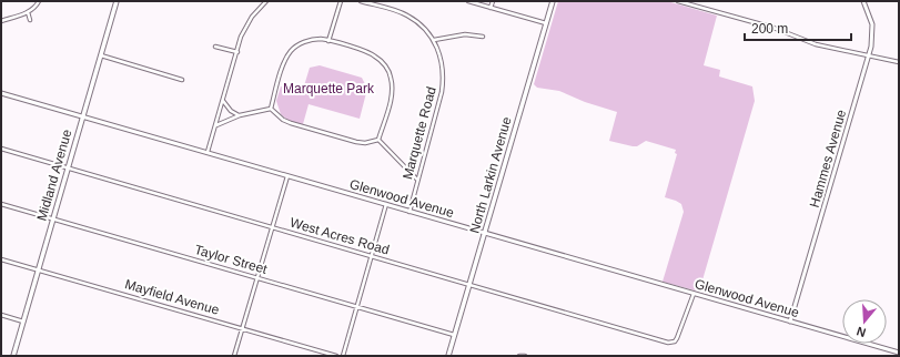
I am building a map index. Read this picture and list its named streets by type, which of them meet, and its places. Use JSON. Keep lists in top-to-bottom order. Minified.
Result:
{"streets":{"main road":["Midland Avenue","North Larkin Avenue"],"street":["Marquette Road","Hammes Avenue","Glenwood Avenue","West Acres Road","Taylor Street","Mayfield Avenue"]},"crossings":[["Marquette Road","Glenwood Avenue"],["Hammes Avenue","Glenwood Avenue"],["Midland Avenue","Glenwood Avenue"],["Midland Avenue","West Acres Road"],["Midland Avenue","Taylor Street"],["Midland Avenue","Mayfield Avenue"],["North Larkin Avenue","Glenwood Avenue"],["North Larkin Avenue","West Acres Road"],["North Larkin Avenue","Taylor Street"],["Glenwood Avenue","West Acres Road"]],"parks":["Marquette Park"],"scale_bar":"200 m","north":"bottom"}
